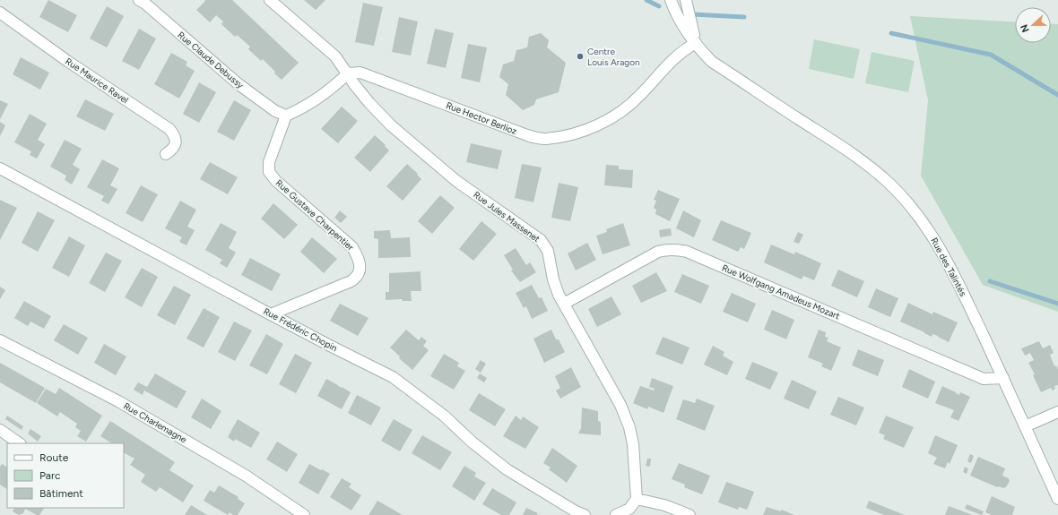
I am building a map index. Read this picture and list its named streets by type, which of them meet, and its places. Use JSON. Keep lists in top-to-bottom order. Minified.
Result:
{"streets":{"street":["Rue Claude Debussy","Rue Maurice Ravel","Rue Hector Berlioz","Rue Gustave Charpentier","Rue Jules Massenet","Rue des Talintés","Rue Wolfgang Amadeus Mozart","Rue Frédéric Chopin","Rue Charlemagne"]},"crossings":[["Rue Claude Debussy","Rue Gustave Charpentier"],["Rue Hector Berlioz","Rue Jules Massenet"],["Rue Hector Berlioz","Rue des Talintés"],["Rue Gustave Charpentier","Rue Frédéric Chopin"],["Rue Jules Massenet","Rue Wolfgang Amadeus Mozart"],["Rue des Talintés","Rue Wolfgang Amadeus Mozart"]],"places":["Centre Louis Aragon"],"legend":["Route","Parc","Bâtiment"],"north":"left"}
